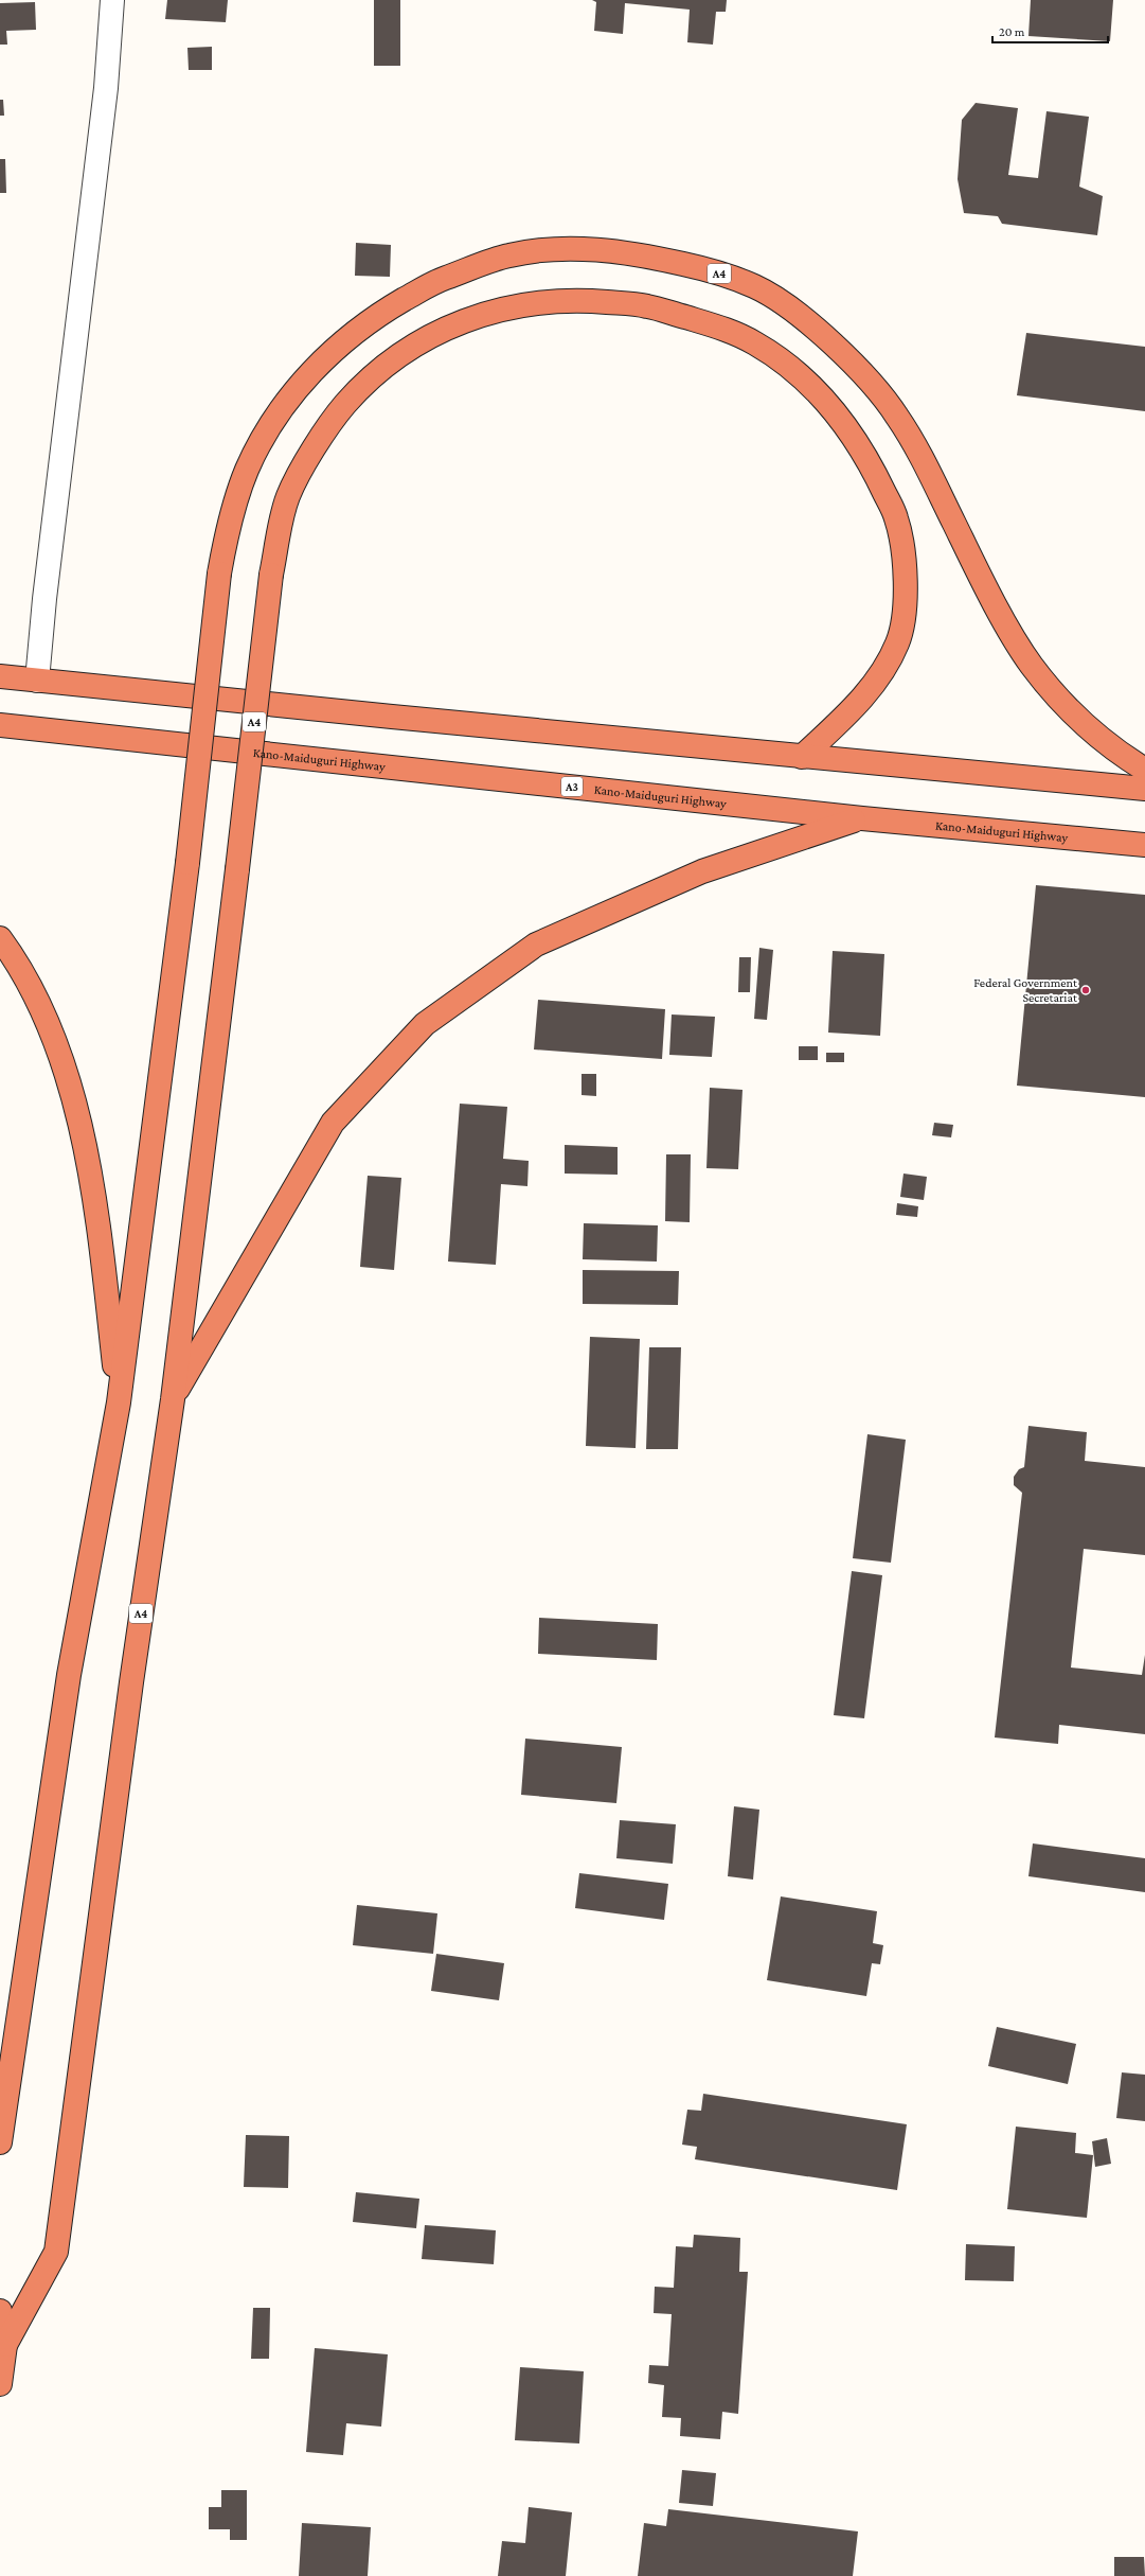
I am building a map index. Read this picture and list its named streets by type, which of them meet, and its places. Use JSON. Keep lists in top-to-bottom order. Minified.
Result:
{"streets":{"highway":["A4","Kano-Maiduguri Highway","A3"]},"places":["Federal Government Secretariat"],"scale_bar":"20 m"}
